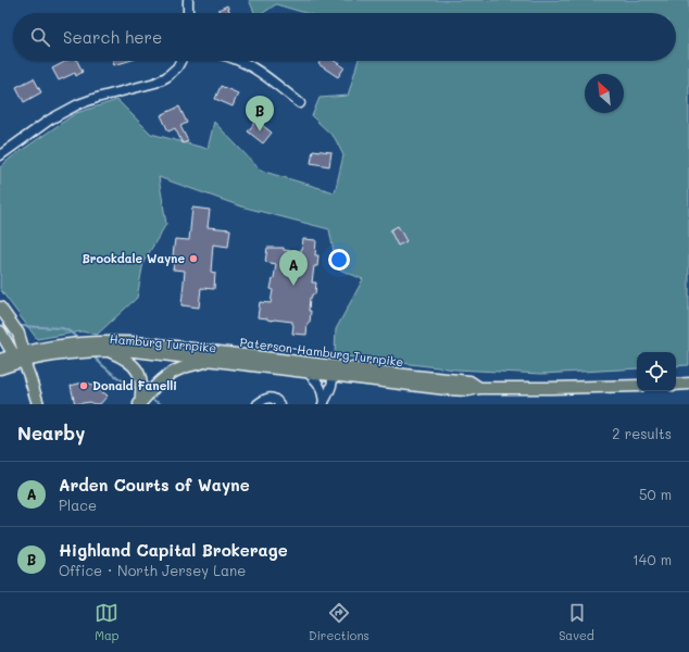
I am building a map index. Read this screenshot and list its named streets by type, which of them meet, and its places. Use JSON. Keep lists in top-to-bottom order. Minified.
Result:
{"streets":{"main road":["Hamburg Turnpike","Paterson-Hamburg Turnpike"]},"crossings":[["Hamburg Turnpike","Paterson-Hamburg Turnpike"]],"places":["Brookdale Wayne","Donald Fanelli"],"north":"top left","page":{"search":"Search here","pins":["B","A"],"heading":["Nearby","2 results"],"list":[{"mark":"A","name":"Arden Courts of Wayne","note":"Place","value":"50 m"},{"mark":"B","name":"Highland Capital Brokerage","note":"Office · North Jersey Lane","value":"140 m"}],"nav":["Map","Directions","Saved"]}}
